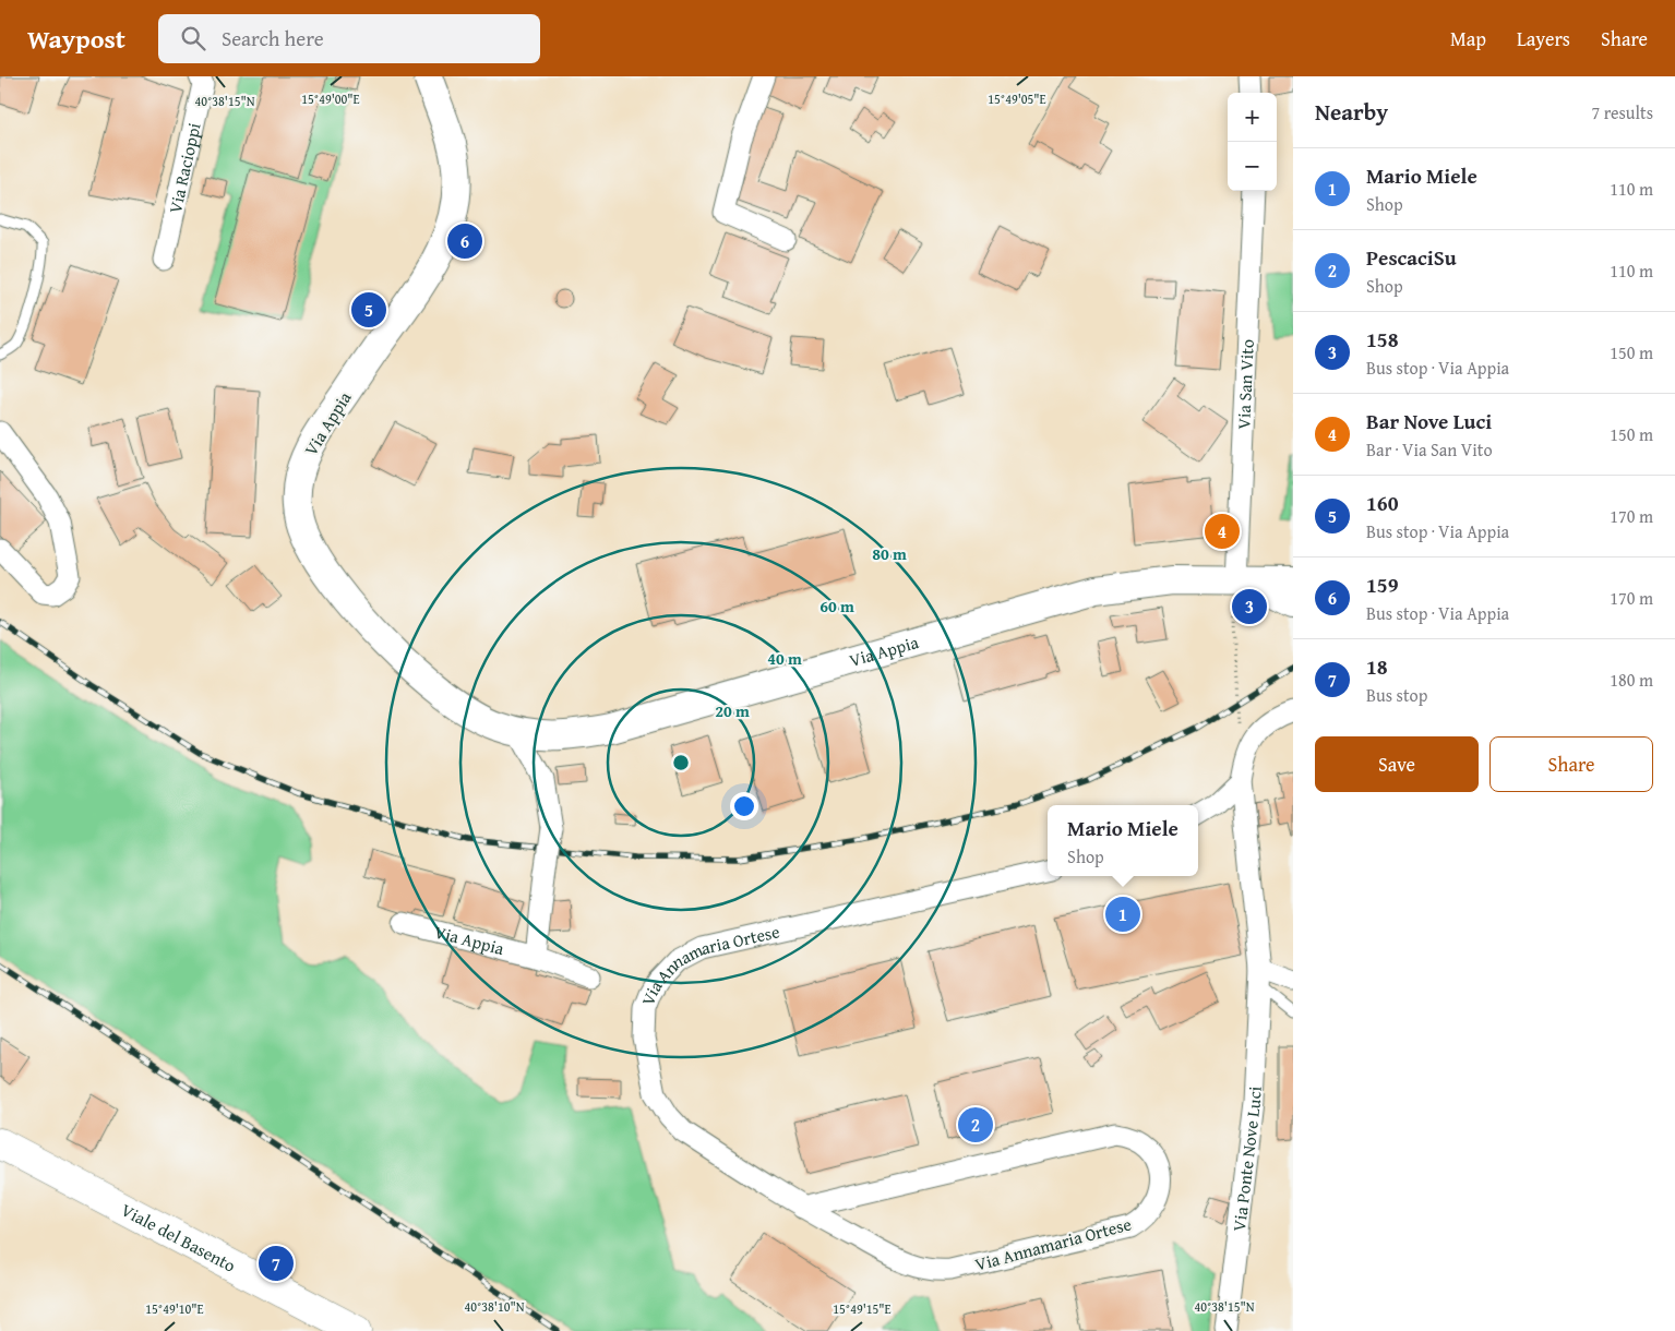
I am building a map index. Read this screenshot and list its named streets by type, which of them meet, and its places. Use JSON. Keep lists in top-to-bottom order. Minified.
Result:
{"streets":{"main road":["Via Appia","Viale del Basento"],"street":["Via Racioppi","Via San Vito","Via Annamaria Ortese","Via Ponte Nove Luci"]},"crossings":[["Via San Vito","Via Appia"]],"page":{"header":"Waypost","search":"Search here","nav":["Map","Layers","Share"],"heading":["Nearby","7 results"],"map_buttons":["+","−"],"list":[{"mark":"1","name":"Mario Miele","note":"Shop","value":"110 m"},{"mark":"2","name":"PescaciSu","note":"Shop","value":"110 m"},{"mark":"3","name":"158","note":"Bus stop · Via Appia","value":"150 m"},{"mark":"4","name":"Bar Nove Luci","note":"Bar · Via San Vito","value":"150 m"},{"mark":"5","name":"160","note":"Bus stop · Via Appia","value":"170 m"},{"mark":"6","name":"159","note":"Bus stop · Via Appia","value":"170 m"},{"mark":"7","name":"18","note":"Bus stop","value":"180 m"}],"pins":["6","5","4","3","1","2","7"],"buttons":["Save","Share"],"popup":["Mario Miele","Shop"]},"coordinates":["15°49'05\"E","15°49'00\"E","40°38'15\"N","40°38'10\"N","15°49'10\"E","15°49'15\"E"],"rings":["80 m","60 m","40 m","20 m"]}
